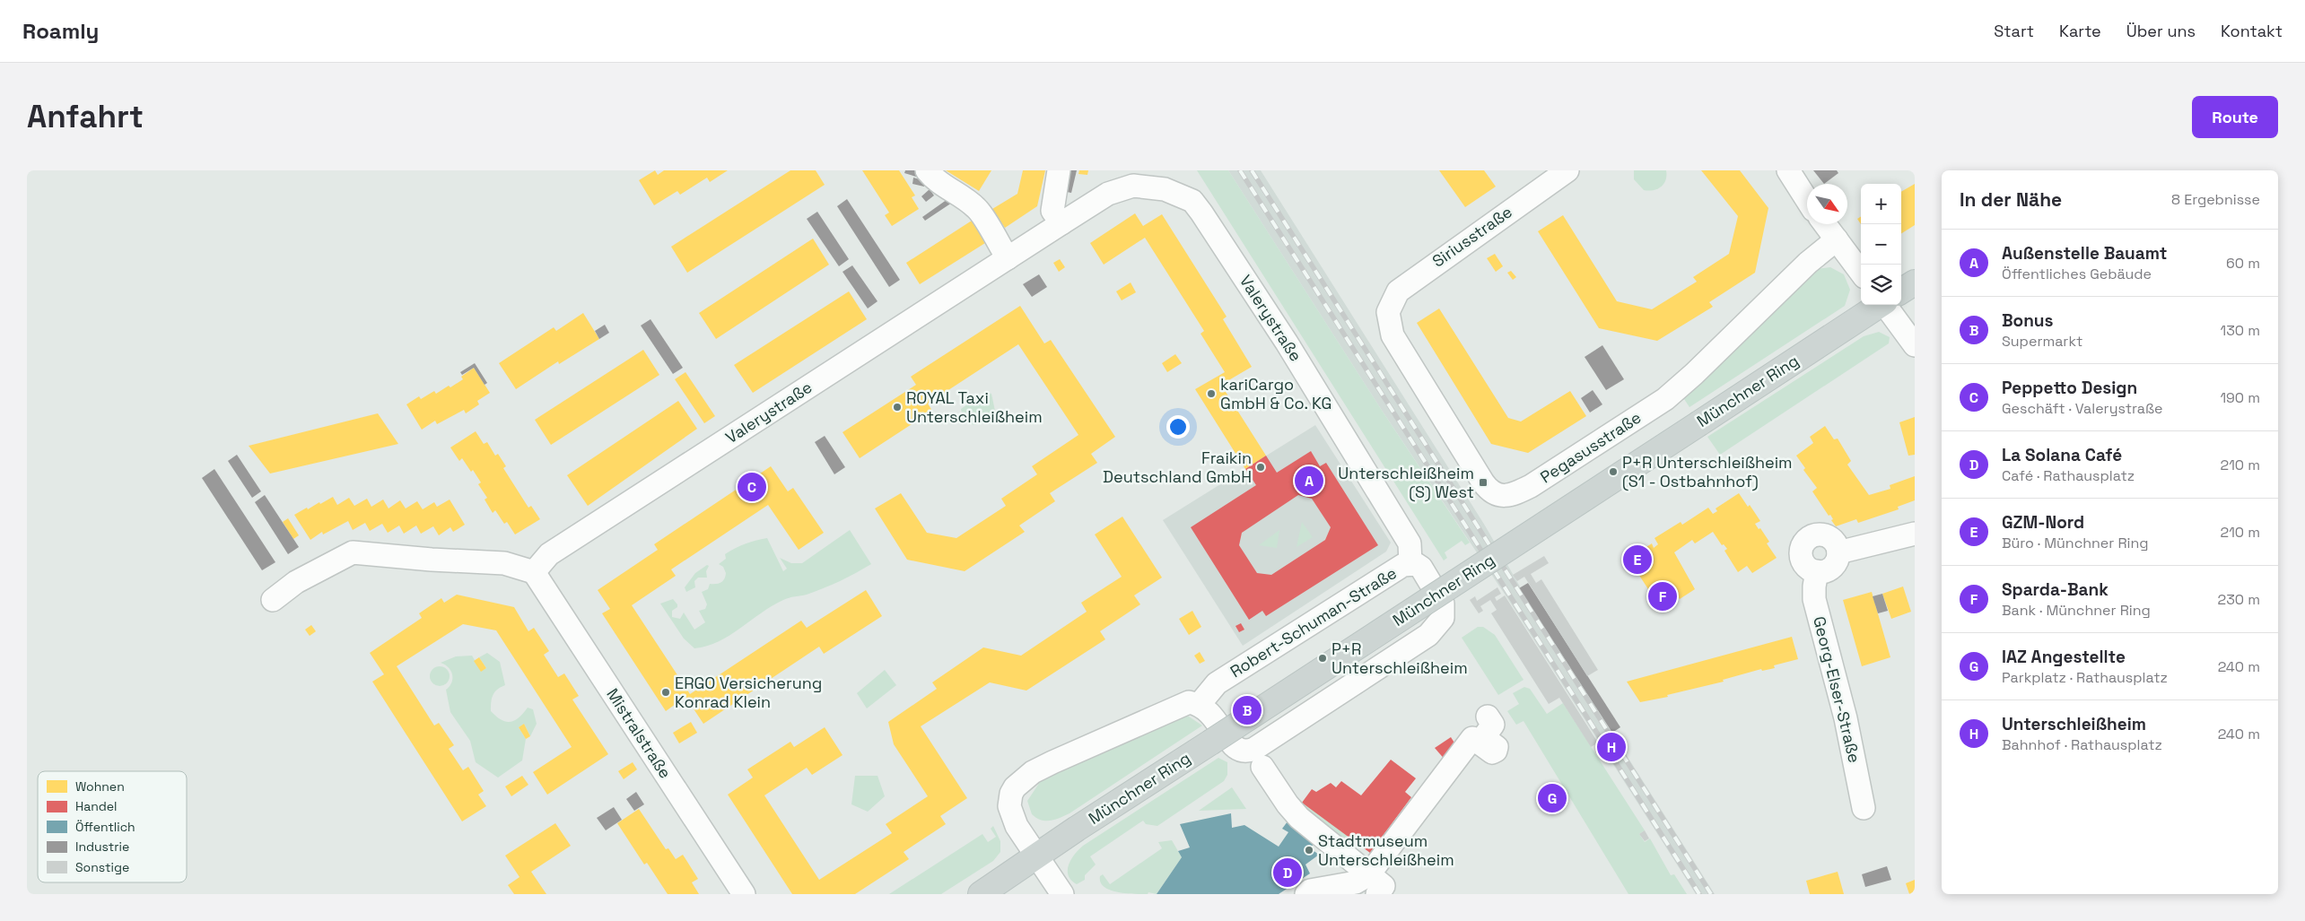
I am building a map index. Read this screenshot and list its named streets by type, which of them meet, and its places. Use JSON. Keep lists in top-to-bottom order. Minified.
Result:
{"streets":{"main road":["Münchner Ring"],"street":["Siriusstraße","Valerystraße","Pegasusstraße","Robert-Schuman-Straße","Georg-Elser-Straße","Mistralstraße"]},"crossings":[["Siriusstraße","Pegasusstraße"],["Valerystraße","Robert-Schuman-Straße"],["Valerystraße","Mistralstraße"]],"places":{"other":["kariCargo GmbH & Co. KG","ROYAL Taxi Unterschleißheim","Fraikin Deutschland GmbH","P+R Unterschleißheim (S1 - Ostbahnhof)","P+R Unterschleißheim","ERGO Versicherung Konrad Klein","Stadtmuseum Unterschleißheim"],"transit":["Unterschleißheim (S) West"]},"legend":["Wohnen","Handel","Öffentlich","Industrie","Sonstige"],"north":"bottom right","page":{"header":"Roamly","nav":["Start","Karte","Über uns","Kontakt"],"buttons":"Route","title":"Anfahrt","heading":["In der Nähe","8 Ergebnisse"],"map_buttons":["+","−"],"list":[{"mark":"A","name":"Außenstelle Bauamt","note":"Öffentliches Gebäude","value":"60 m"},{"mark":"B","name":"Bonus","note":"Supermarkt","value":"130 m"},{"mark":"C","name":"Peppetto Design","note":"Geschäft · Valerystraße","value":"190 m"},{"mark":"D","name":"La Solana Café","note":"Café · Rathausplatz","value":"210 m"},{"mark":"E","name":"GZM-Nord","note":"Büro · Münchner Ring","value":"210 m"},{"mark":"F","name":"Sparda-Bank","note":"Bank · Münchner Ring","value":"230 m"},{"mark":"G","name":"IAZ Angestellte","note":"Parkplatz · Rathausplatz","value":"240 m"},{"mark":"H","name":"Unterschleißheim","note":"Bahnhof · Rathausplatz","value":"240 m"}],"pins":["A","C","E","F","B","H","G","D"]}}
